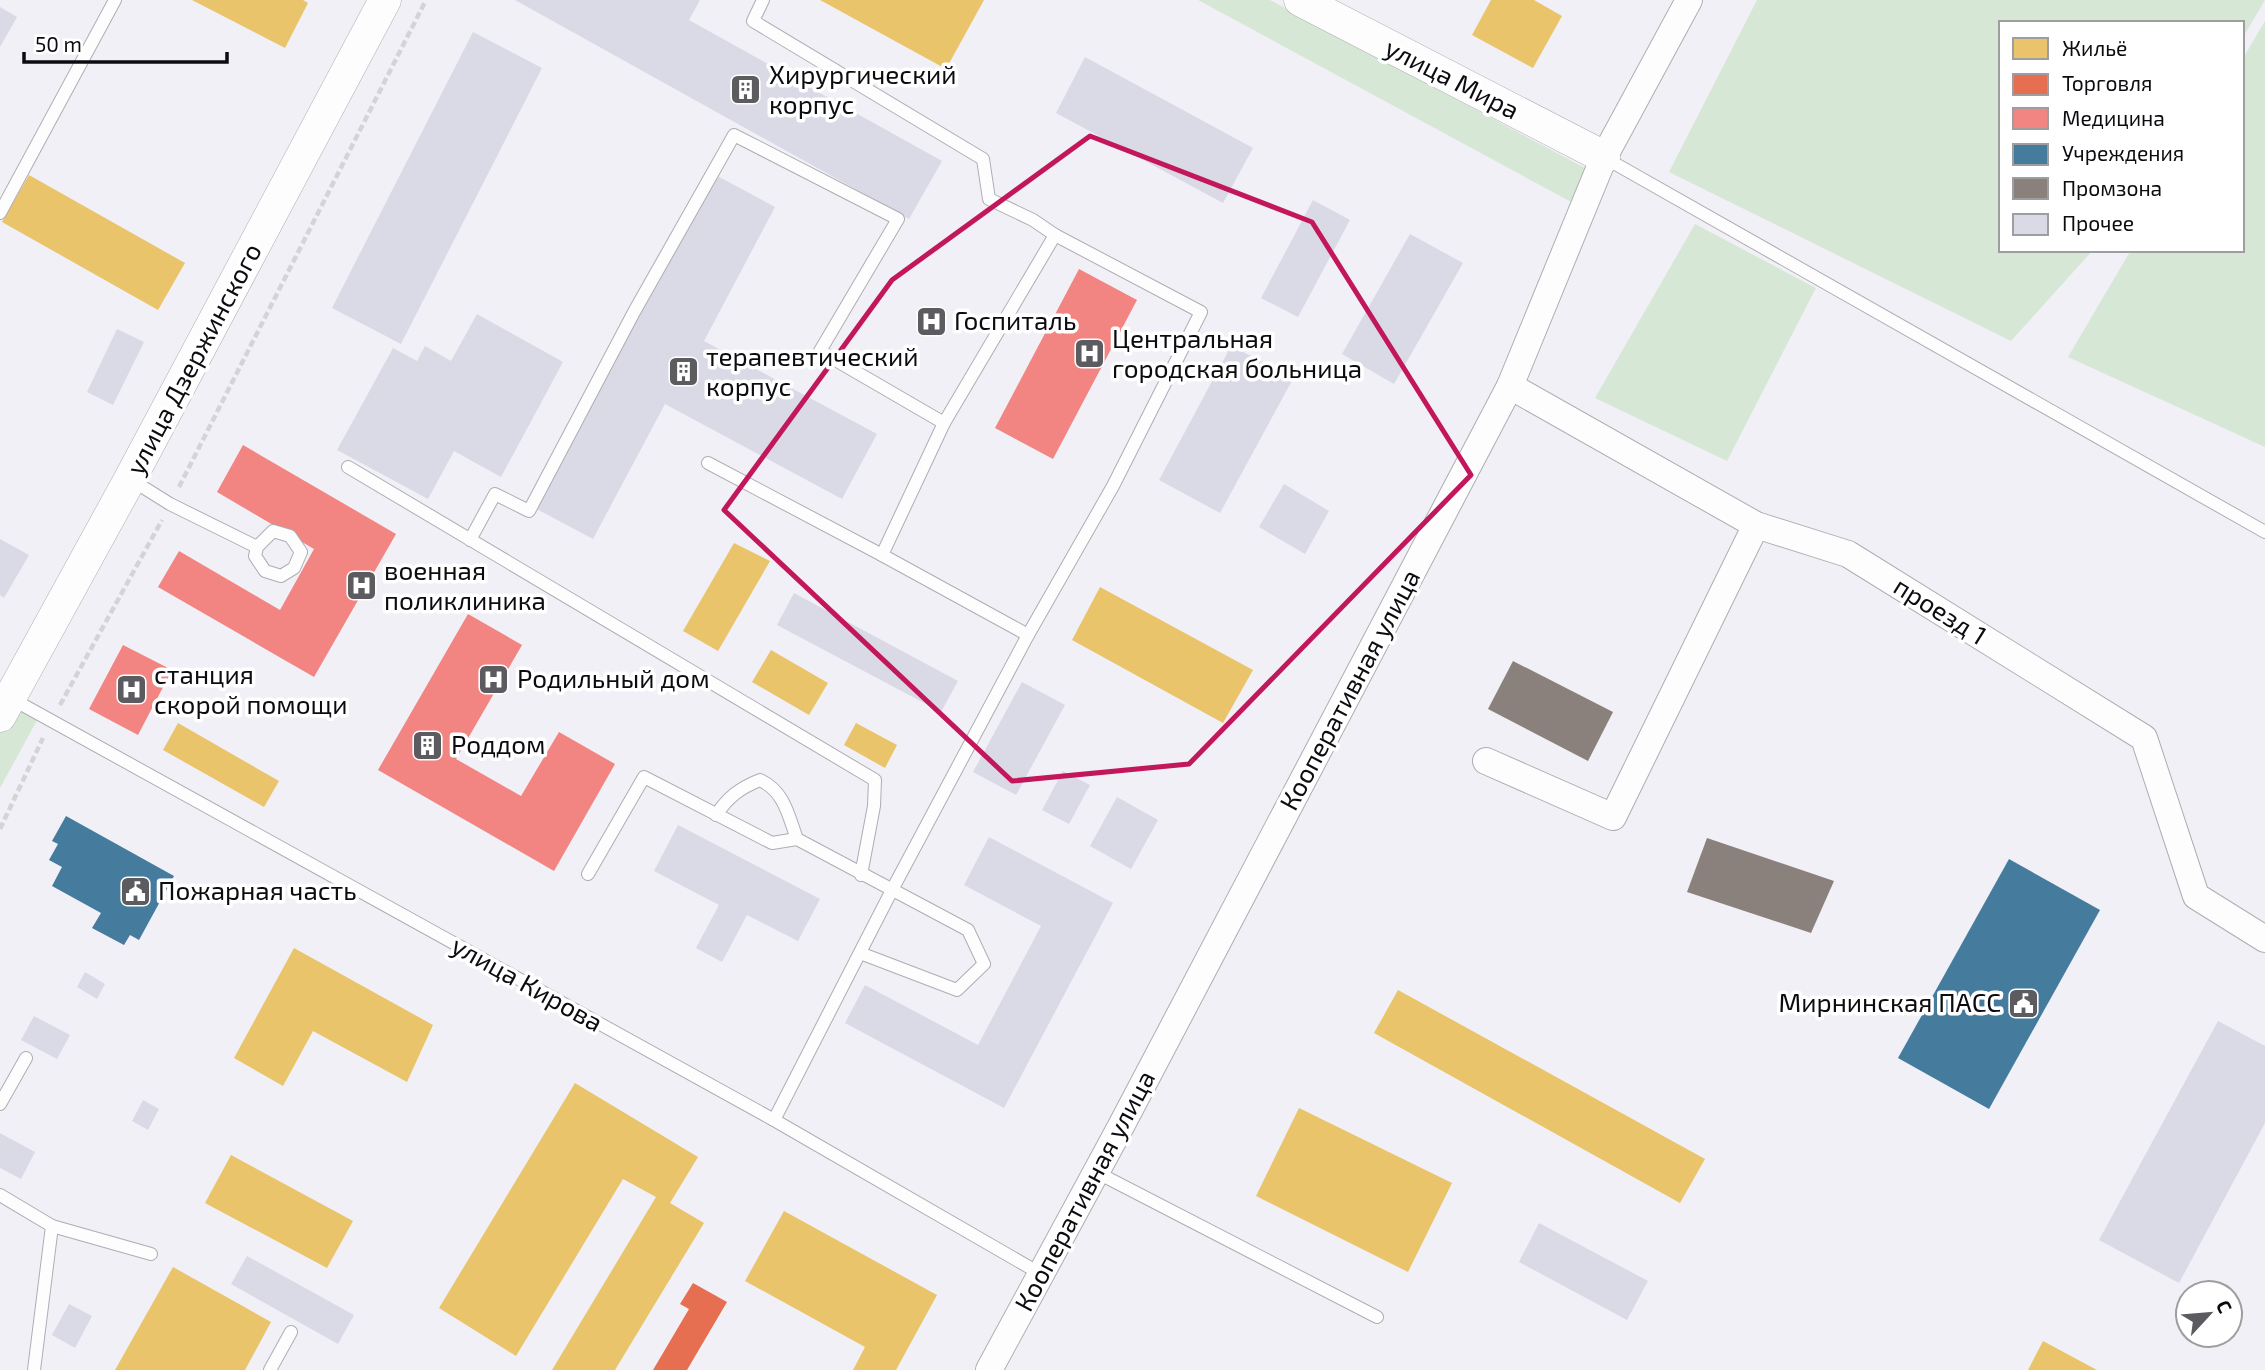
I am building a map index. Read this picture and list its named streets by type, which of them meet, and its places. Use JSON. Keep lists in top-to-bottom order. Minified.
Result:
{"streets":{"street":["улица Мира","улица Дзержинского","проезд 1","Кооперативная улица"],"lane":["улица Кирова"]},"crossings":[["улица Мира","Кооперативная улица"],["улица Дзержинского","улица Кирова"],["проезд 1","Кооперативная улица"],["Кооперативная улица","улица Кирова"]],"places":{"building":["Хирургический корпус","терапевтический корпус","Роддом"],"hospital":["Госпиталь","Центральная городская больница","военная поликлиника","Родильный дом","станция скорой помощи"],"public building":["Пожарная часть","Мирнинская ПАСС"]},"legend":["Жильё","Торговля","Медицина","Учреждения","Промзона","Прочее"],"scale_bar":"50 m","north":"top right"}
